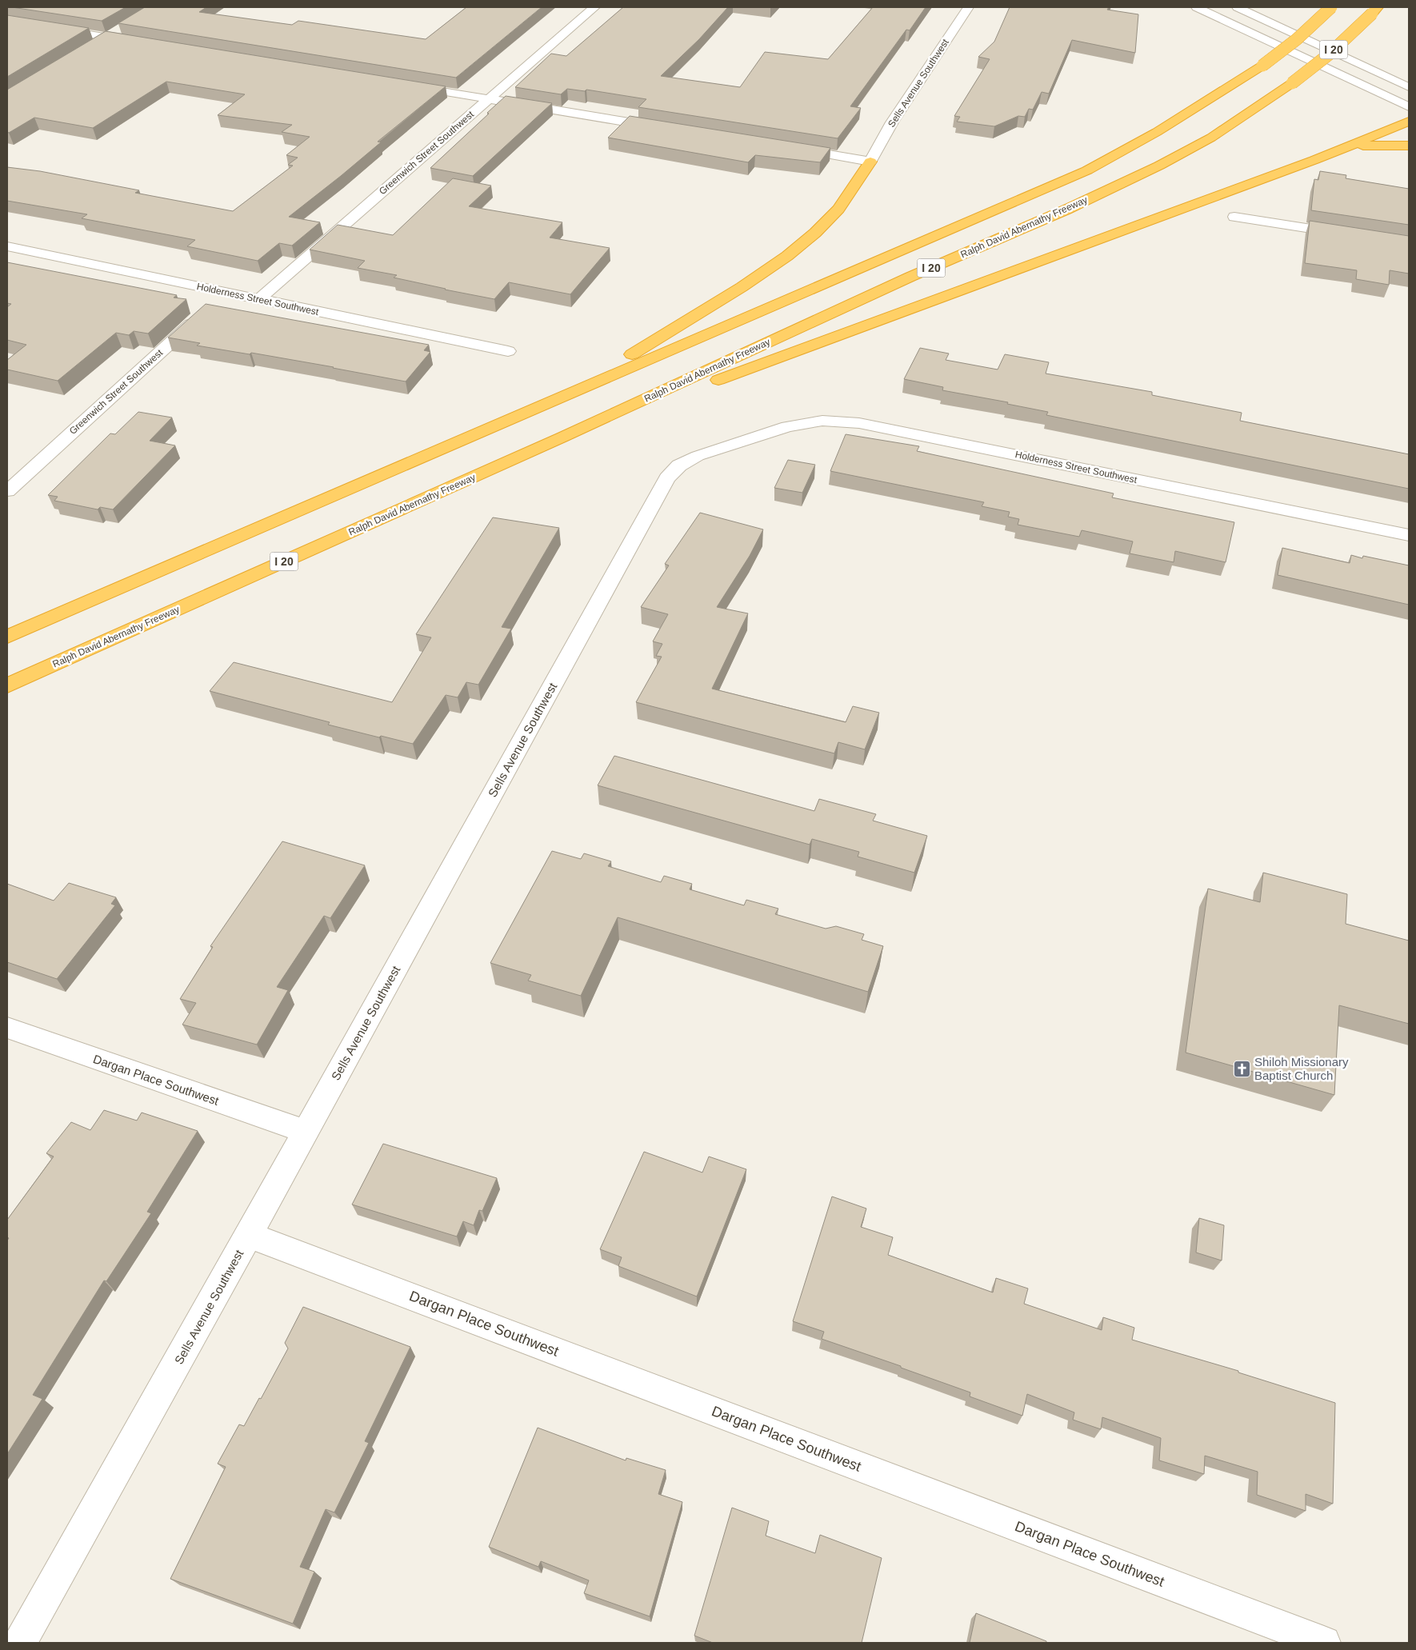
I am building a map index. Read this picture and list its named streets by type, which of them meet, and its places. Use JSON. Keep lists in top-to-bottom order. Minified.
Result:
{"streets":{"highway":["I 20","Ralph David Abernathy Freeway"],"street":["Sells Avenue Southwest","Greenwich Street Southwest","Holderness Street Southwest","Dargan Place Southwest"]},"crossings":[["Sells Avenue Southwest","Holderness Street Southwest"],["Sells Avenue Southwest","Dargan Place Southwest"],["Greenwich Street Southwest","Holderness Street Southwest"]],"places":{"church":["Shiloh Missionary Baptist Church"]}}
